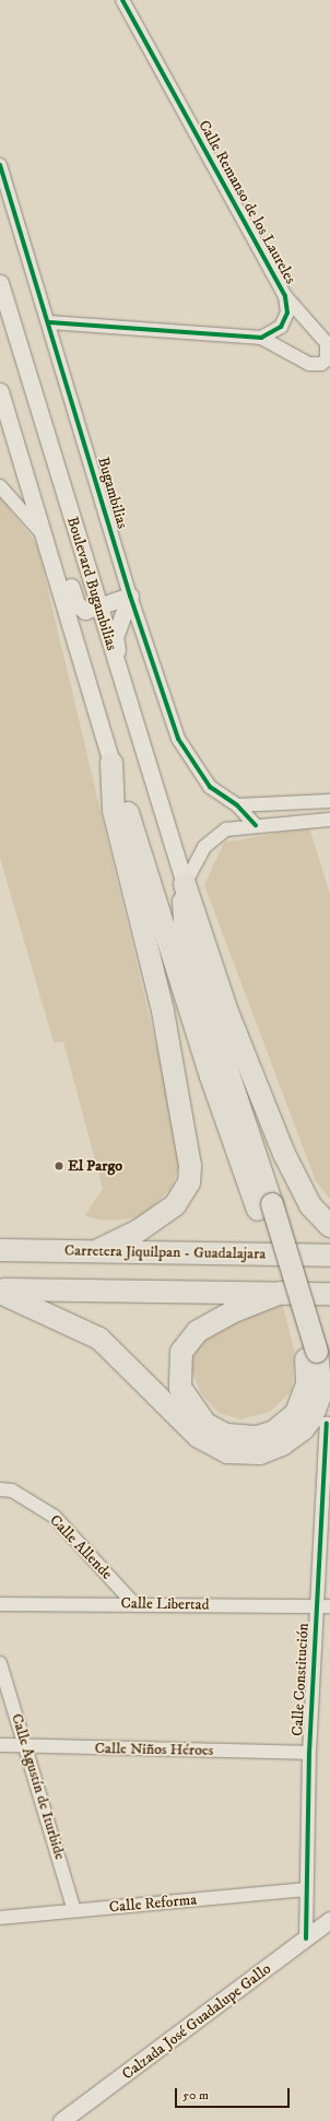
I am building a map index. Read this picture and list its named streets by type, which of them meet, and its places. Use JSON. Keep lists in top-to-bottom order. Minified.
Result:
{"streets":{"highway":["Carretera Jiquilpan - Guadalajara"],"street":["Calle Remanso de los Laureles","Bugambilias","Boulevard Bugambilias","Calle Allende","Calle Libertad","Calle Constitución","Calle Niños Héroes","Calle Agustín de Iturbide","Calle Reforma","Calzada José Guadalupe Gallo"]},"crossings":[["Calle Allende","Calle Libertad"],["Calle Libertad","Calle Constitución"],["Calle Constitución","Calle Niños Héroes"],["Calle Constitución","Calle Reforma"],["Calle Constitución","Calzada José Guadalupe Gallo"],["Calle Niños Héroes","Calle Agustín de Iturbide"],["Calle Agustín de Iturbide","Calle Reforma"]],"places":["El Pargo"],"scale_bar":"50 m"}
